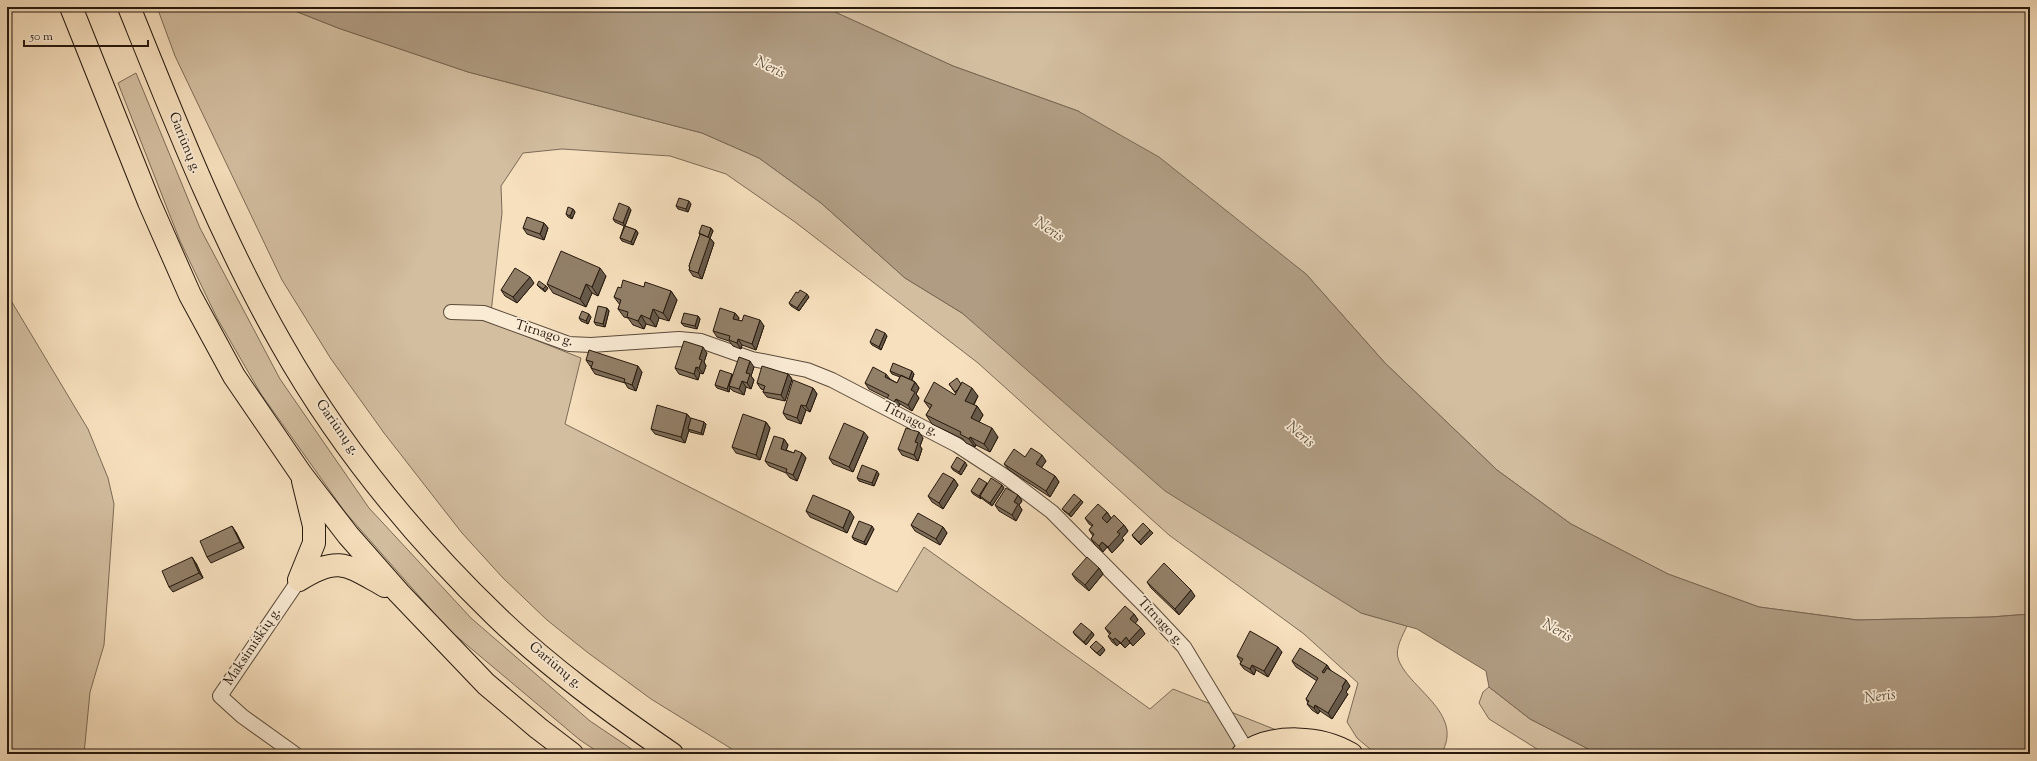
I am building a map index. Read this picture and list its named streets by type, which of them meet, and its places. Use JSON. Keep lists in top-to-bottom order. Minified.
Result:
{"streets":{"highway":["Gariūnų g."],"street":["Titnago g.","Maksimiškių g."]},"water":["Neris"],"scale_bar":"50 m"}
